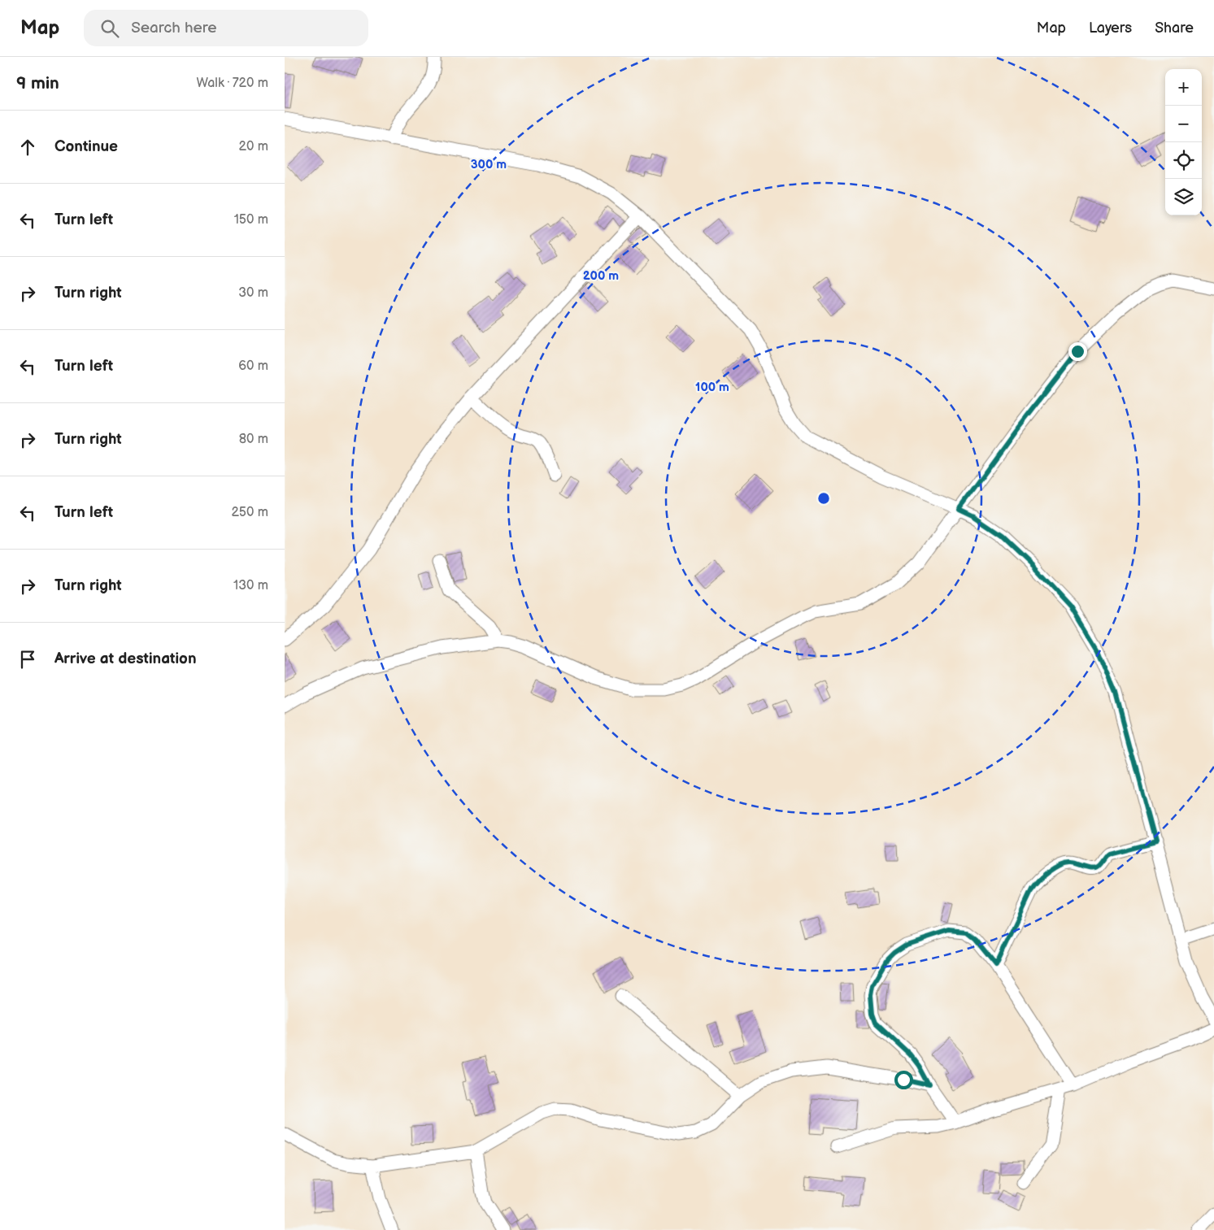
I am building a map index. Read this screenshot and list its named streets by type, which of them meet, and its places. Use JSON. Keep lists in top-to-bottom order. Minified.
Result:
{"page":{"header":"Map","search":"Search here","nav":["Map","Layers","Share"],"heading":["9 min","Walk · 720 m"],"map_buttons":["+","−"],"list":[["Continue","20 m"],["Turn left","150 m"],["Turn right","30 m"],["Turn left","60 m"],["Turn right","80 m"],["Turn left","250 m"],["Turn right","130 m"],"Arrive at destination"]},"rings":["300 m","200 m","100 m"]}
